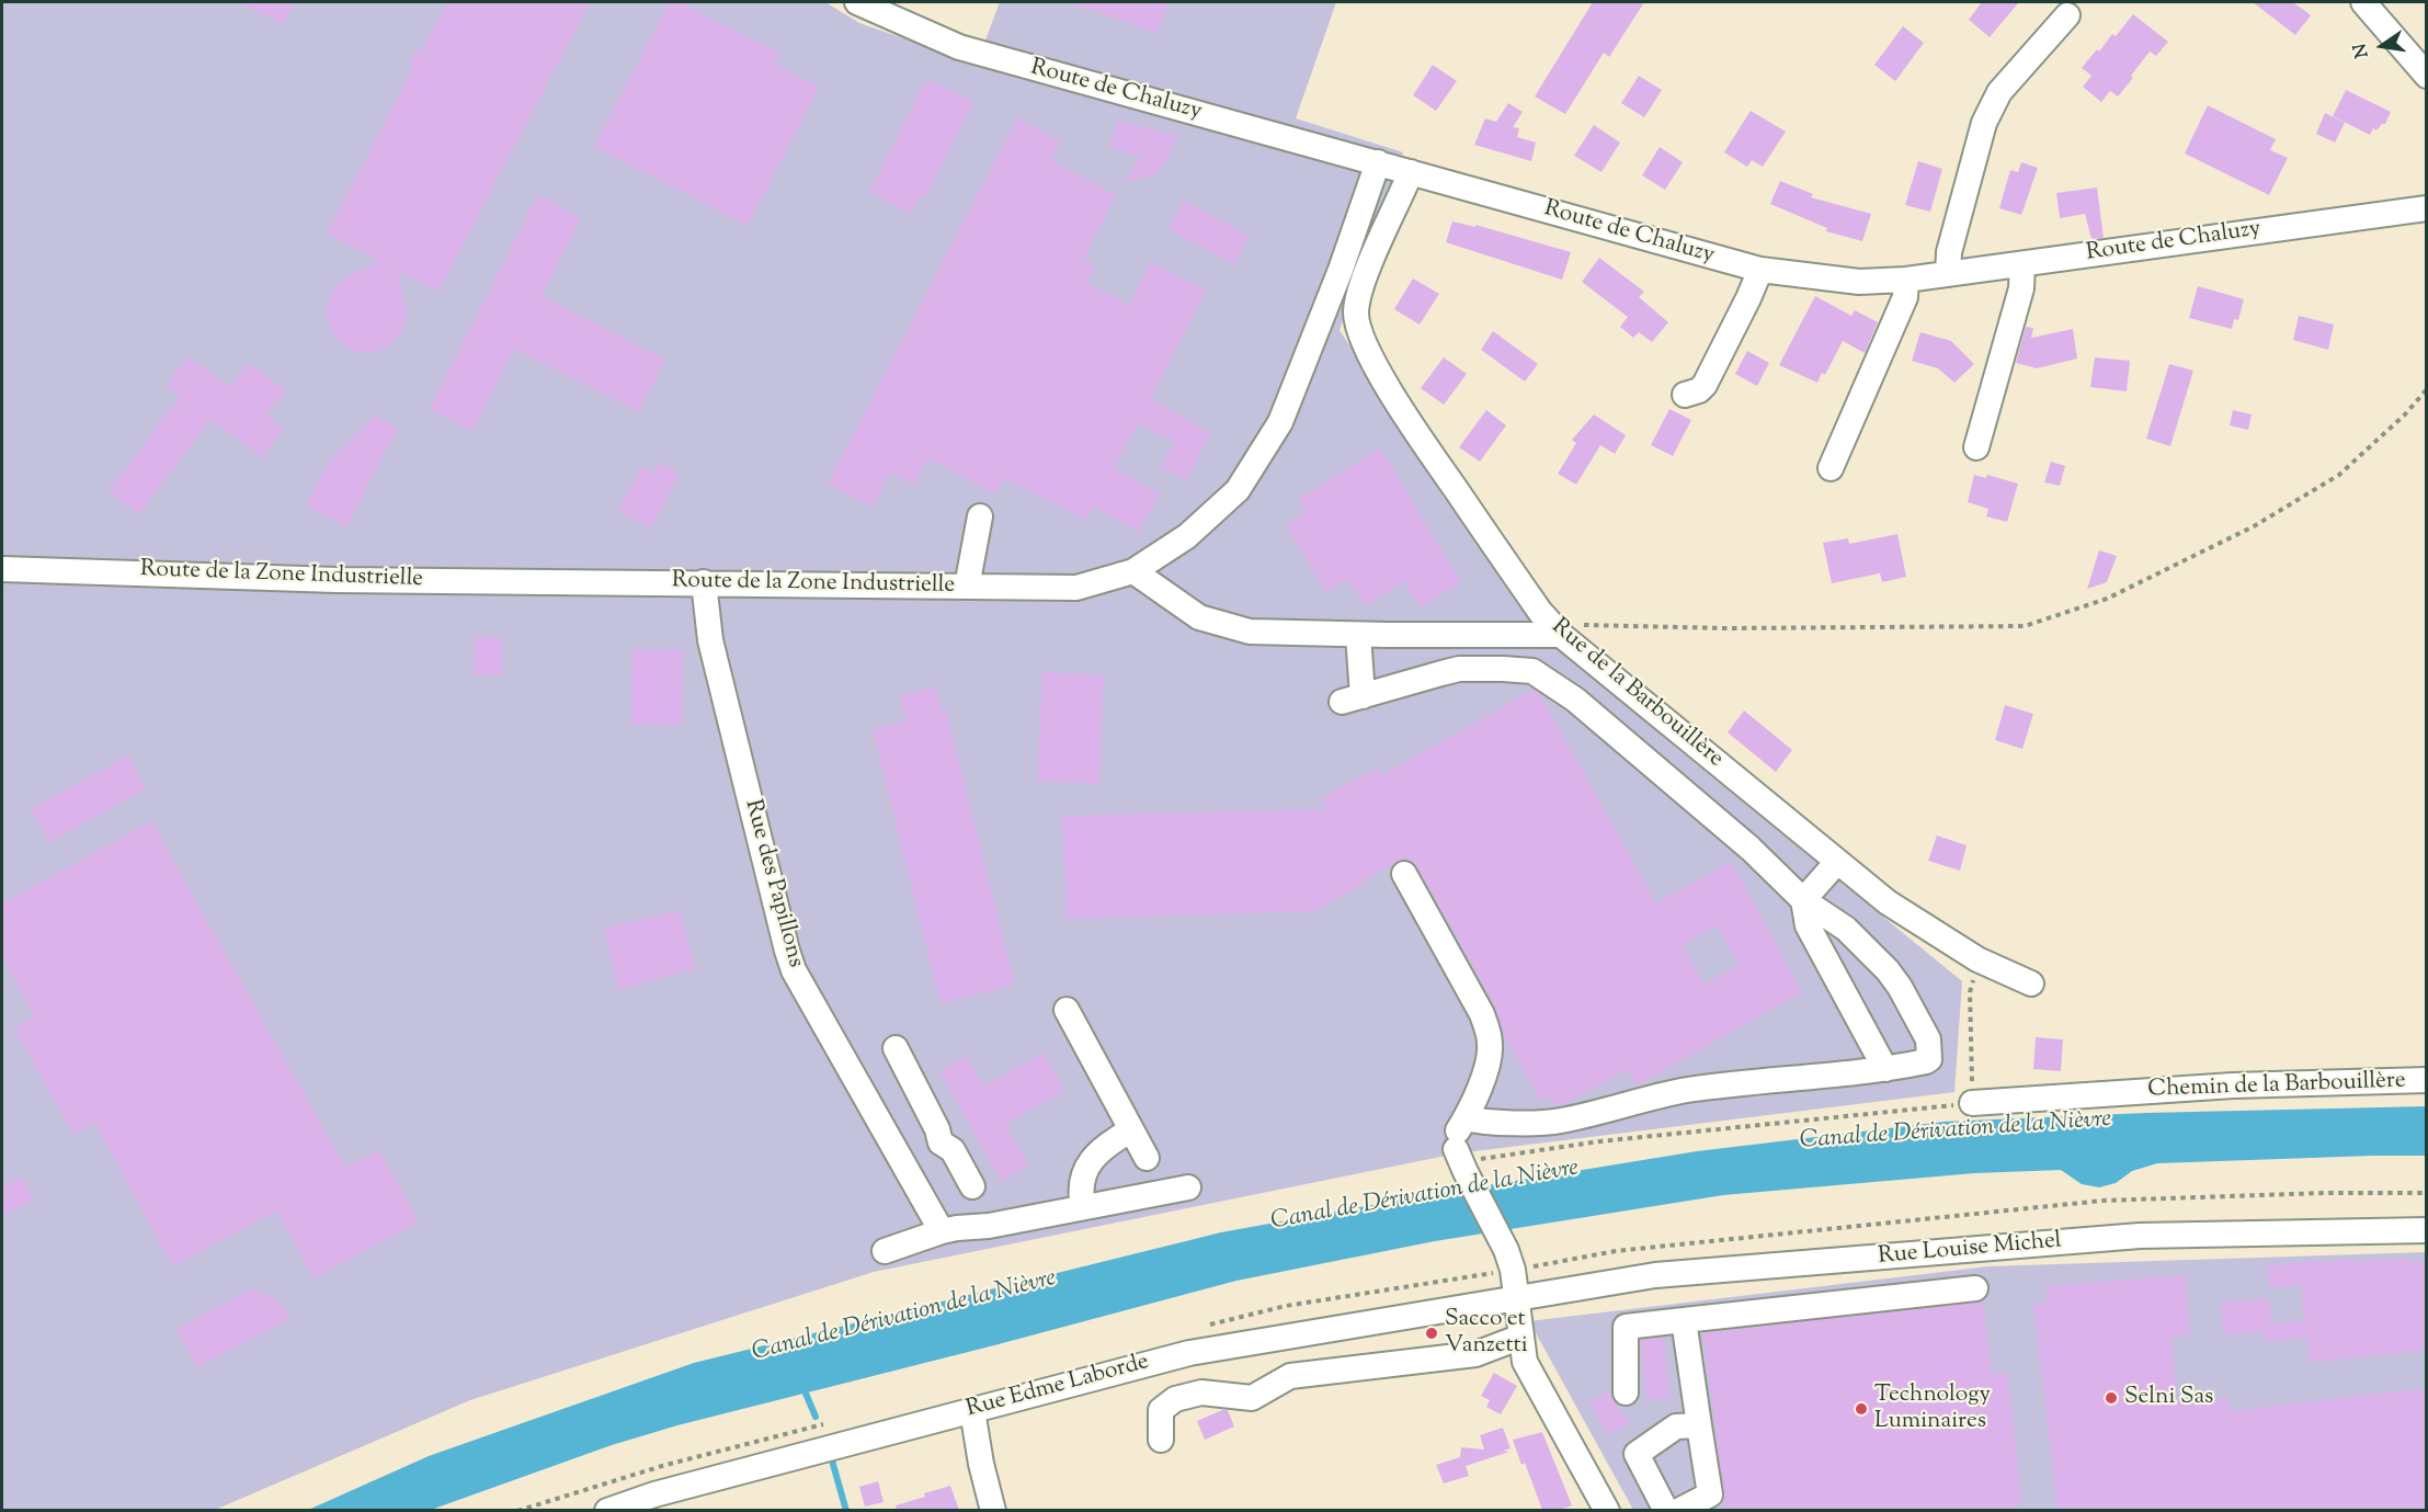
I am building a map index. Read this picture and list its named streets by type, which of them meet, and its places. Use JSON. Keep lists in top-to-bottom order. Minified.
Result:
{"streets":{"street":["Route de Chaluzy","Route de la Zone Industrielle","Rue de la Barbouillère","Rue des Papillons","Chemin de la Barbouillère","Rue Louise Michel","Rue Edme Laborde"]},"crossings":[["Route de Chaluzy","Route de la Zone Industrielle"],["Route de Chaluzy","Rue de la Barbouillère"],["Route de la Zone Industrielle","Rue des Papillons"],["Rue Louise Michel","Rue Edme Laborde"]],"water":["Canal de Dérivation de la Nièvre"],"places":["Sacco et Vanzetti","Selni Sas","Technology Luminaires"],"north":"left"}
